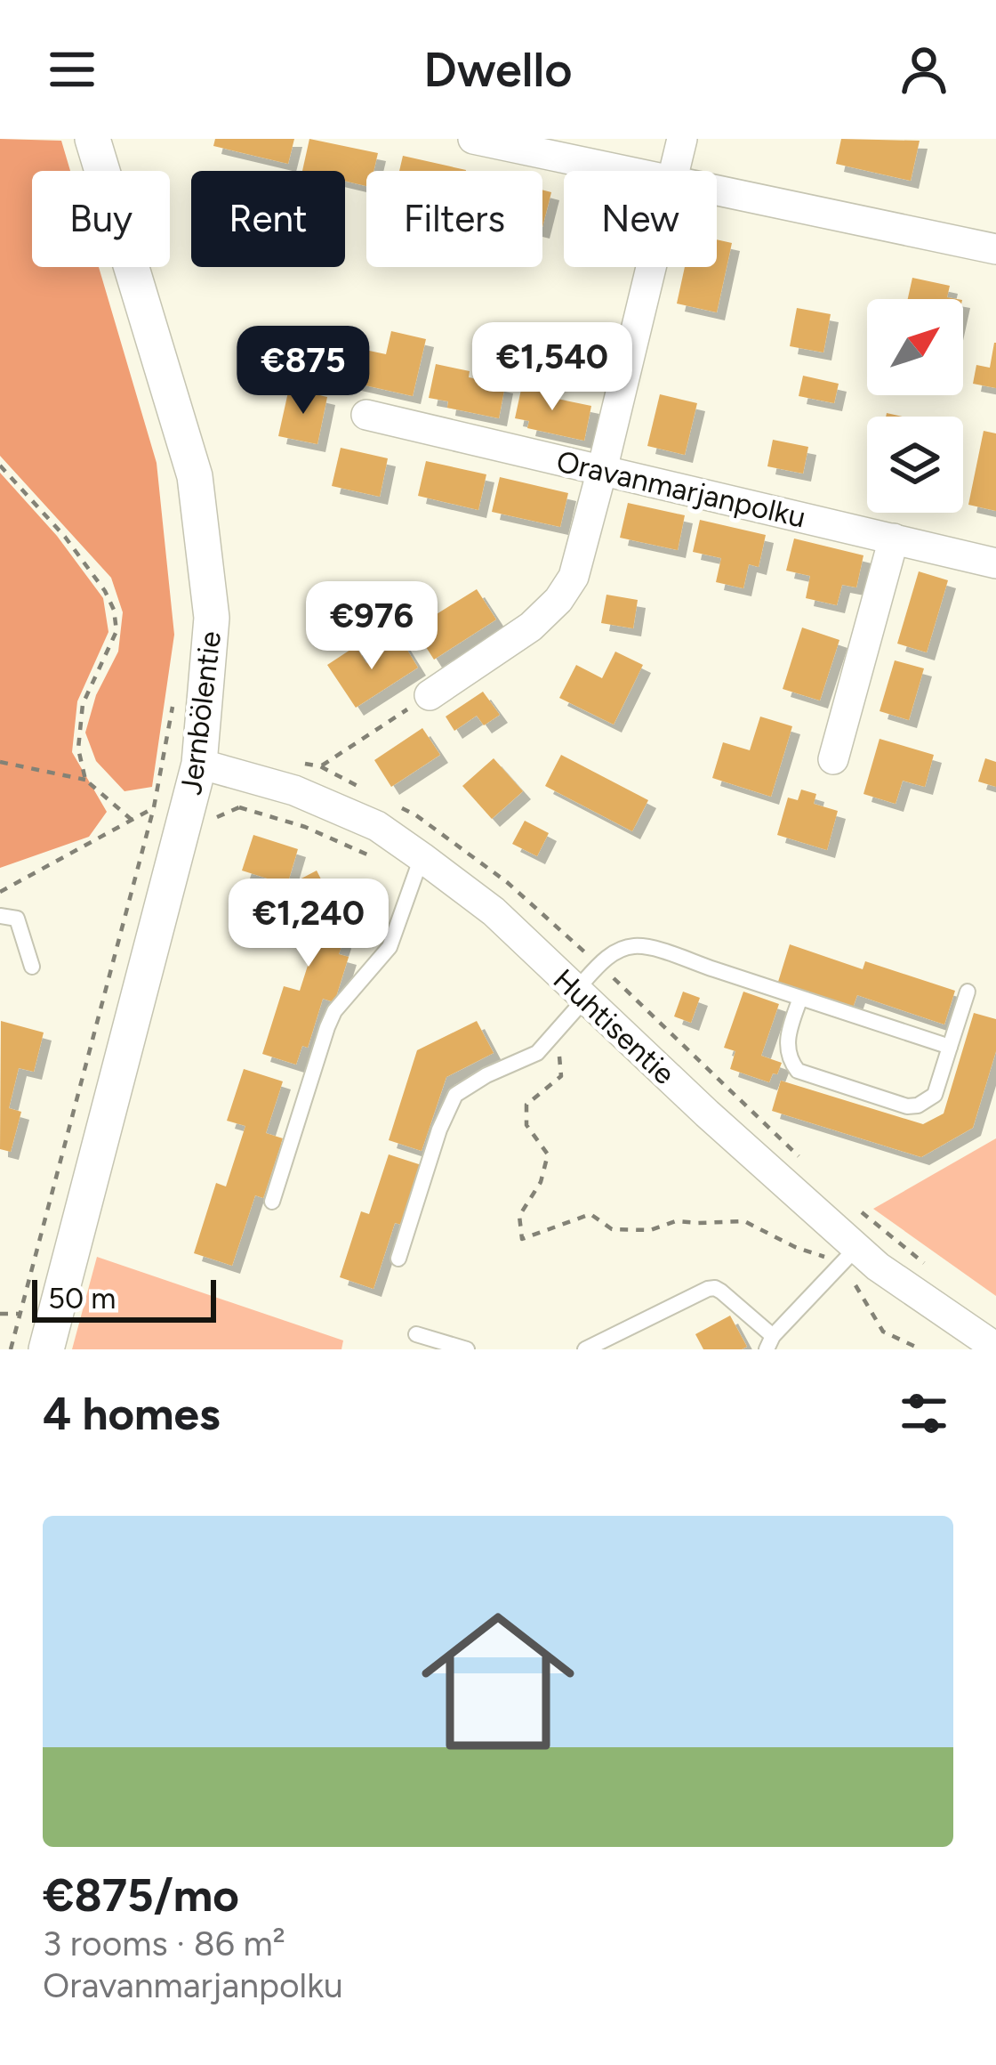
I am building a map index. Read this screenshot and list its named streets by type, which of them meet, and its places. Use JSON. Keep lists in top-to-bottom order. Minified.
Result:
{"streets":{"street":["Oravanmarjanpolku","Jernbölentie","Huhtisentie"]},"crossings":[["Jernbölentie","Huhtisentie"]],"scale_bar":"50 m","north":"top right","page":{"header":"Dwello","chip":["Buy","Rent","Filters","New"],"price":["€1,540","€875","€976","€1,240"],"scale":"50 m","heading":"4 homes","list":[{"name":"€875/mo","note":"3 rooms · 86 m² · Oravanmarjanpolku"}]}}
